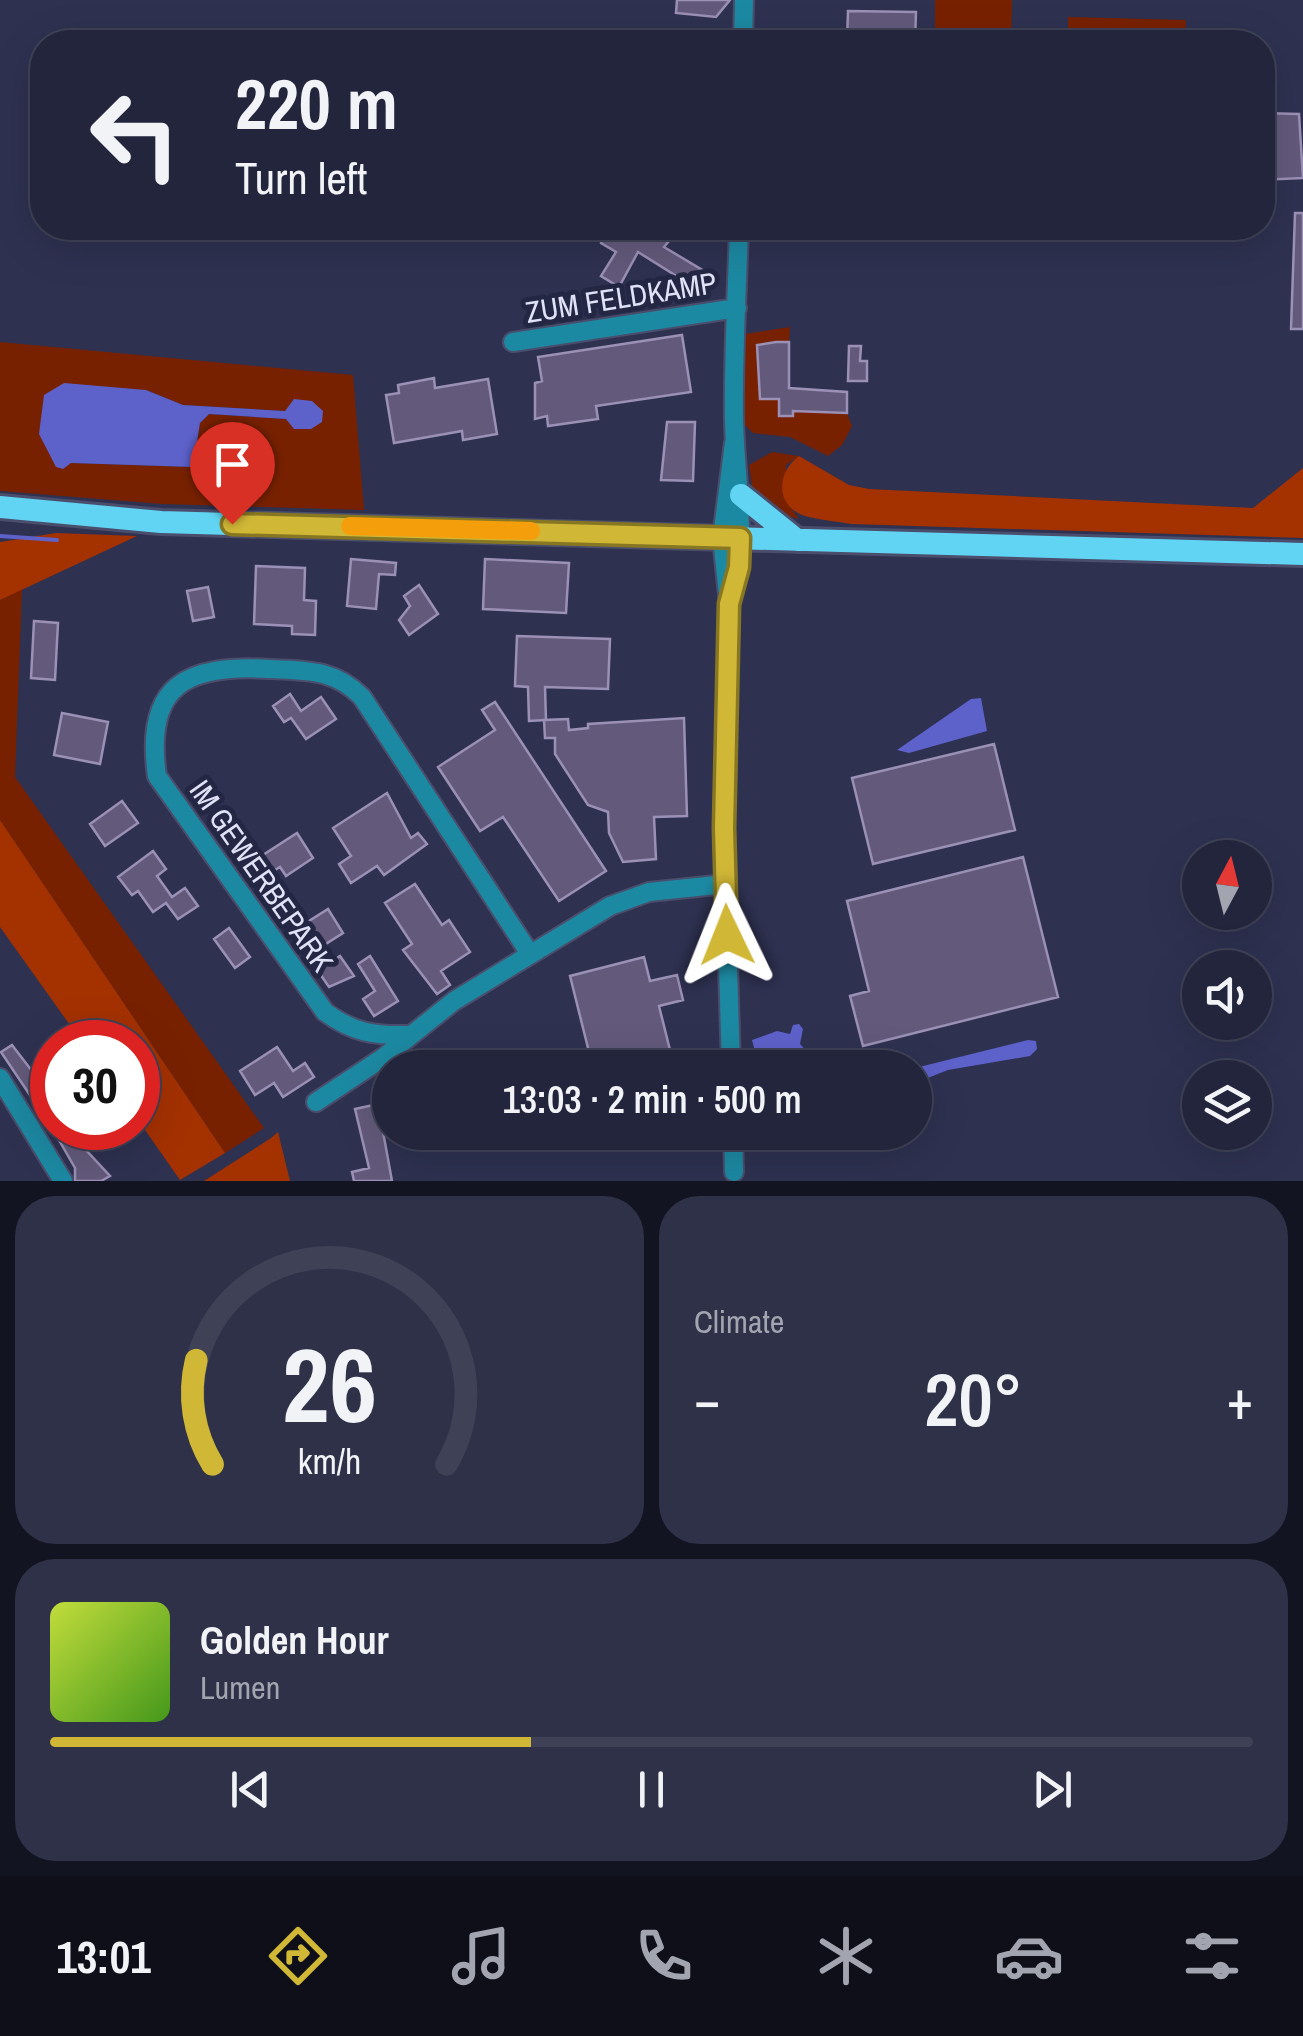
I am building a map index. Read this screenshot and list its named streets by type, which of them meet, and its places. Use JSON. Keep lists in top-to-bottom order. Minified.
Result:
{"streets":{"street":["ZUM FELDKAMP","IM GEWERBEPARK"]},"north":"top","page":{"turn":["220 m","Turn left"],"limit":"30","trip":"13:03 · 2 min · 500 m","tile":"Climate","heat":["−","20°","+"],"song":["Golden Hour","Lumen"],"tabs":"13:01","gauge":["26","km/h"]}}
